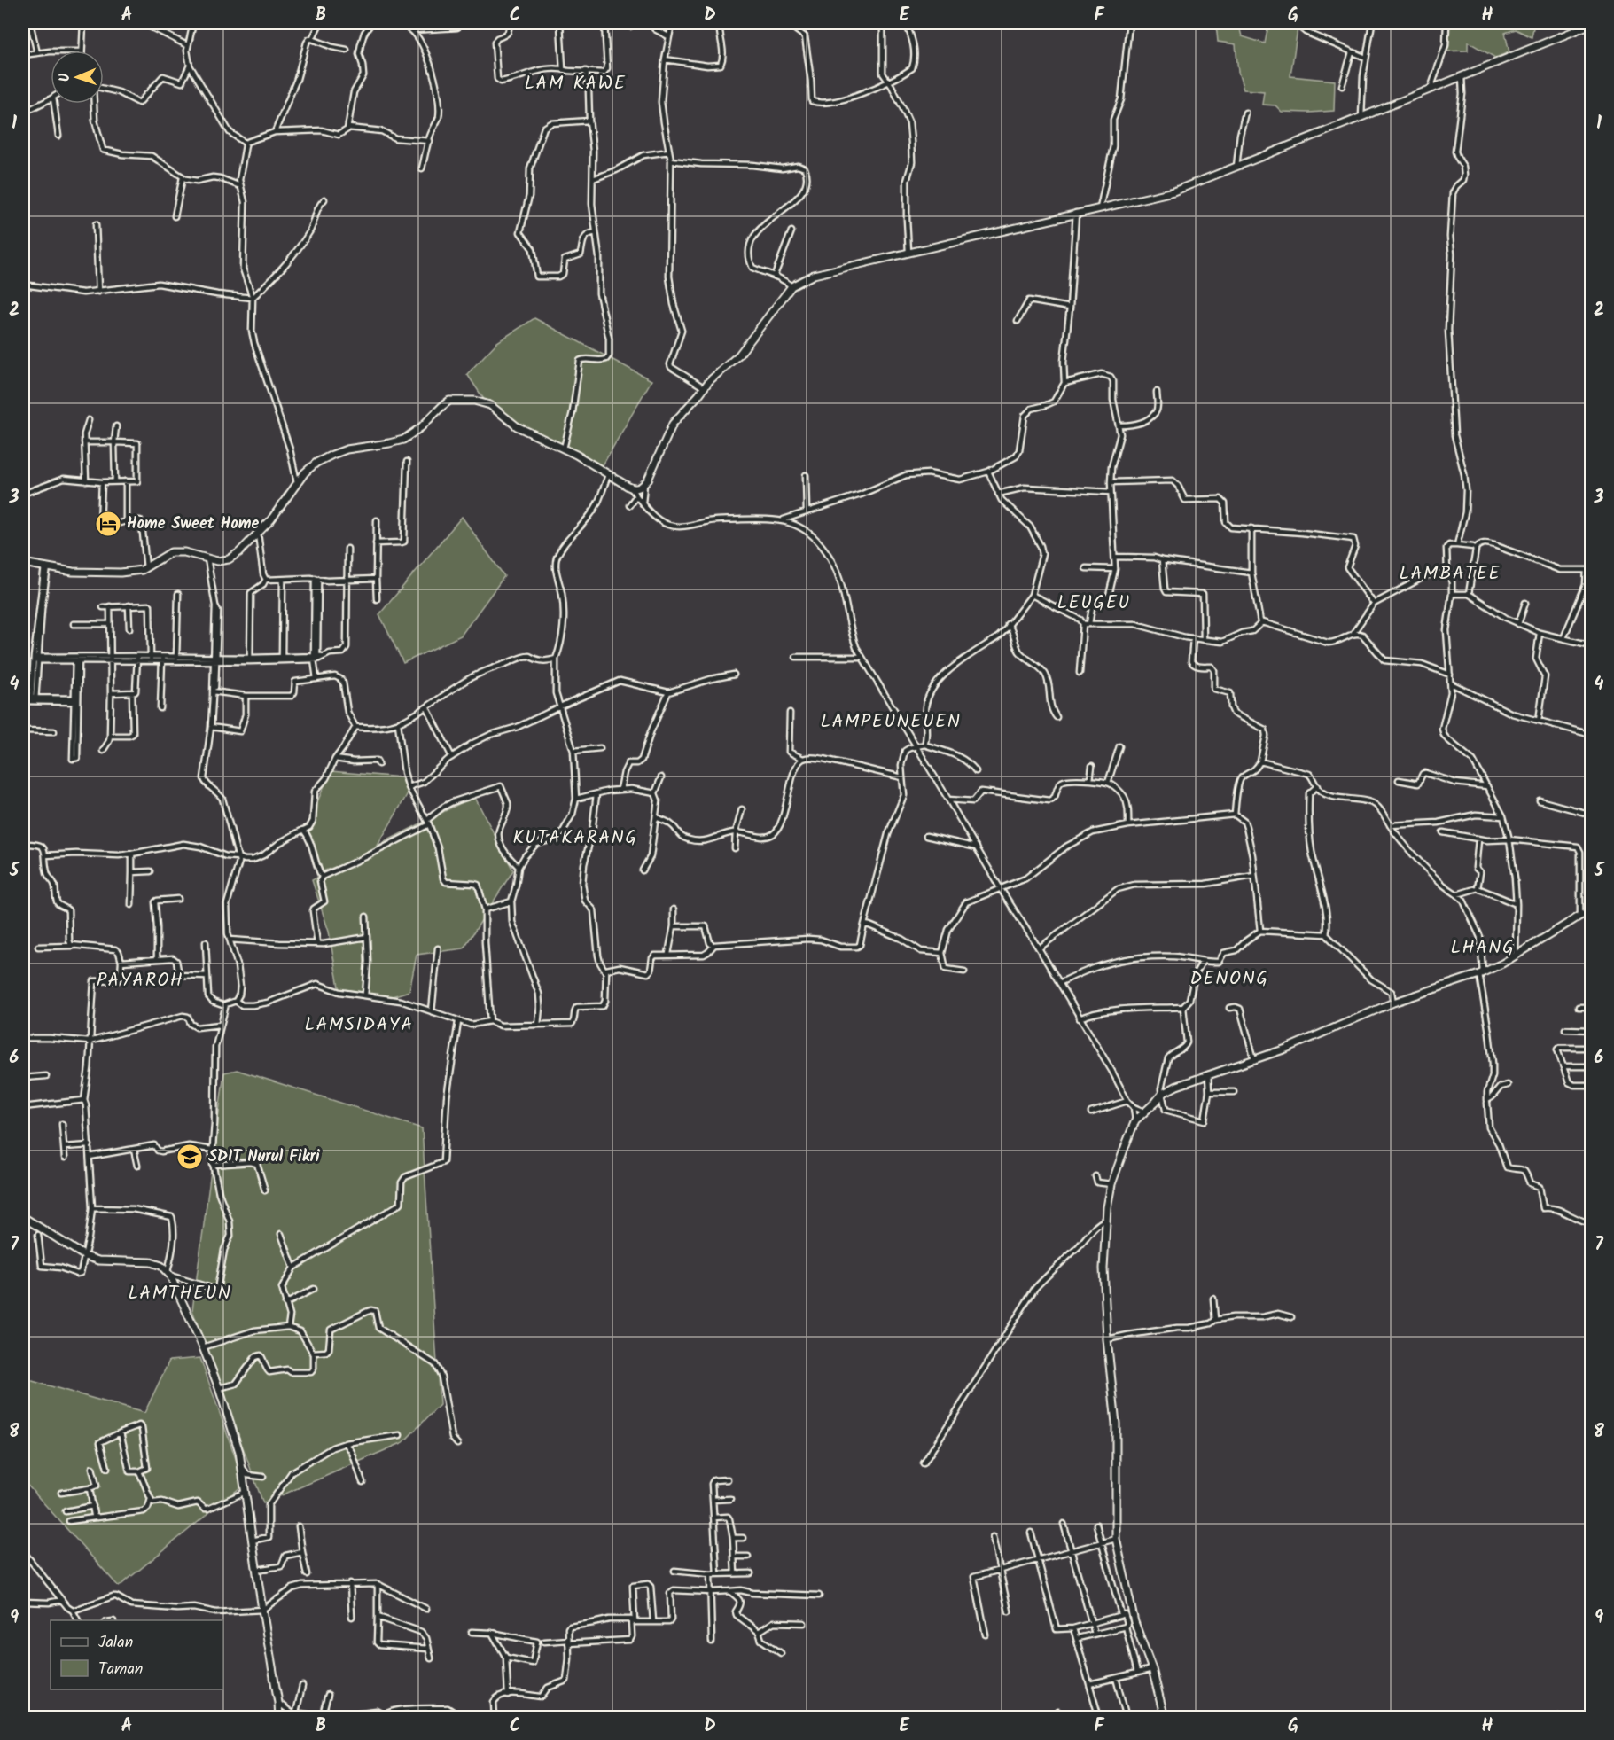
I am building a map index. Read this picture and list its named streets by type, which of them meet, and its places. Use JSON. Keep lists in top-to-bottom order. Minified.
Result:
{"districts":["LAM KAWE","LAMBATEE","LEUGEU","LAMPEUNEUEN","KUTAKARANG","LHANG","DENONG","PAYAROH","LAMSIDAYA","LAMTHEUN"],"places":{"hotel":["Home Sweet Home"],"school or university":["SDIT Nurul Fikri"]},"legend":["Jalan","Taman"],"north":"left","grid":{"columns":["A","B","C","D","E","F","G","H"],"rows":["1","2","3","4","5","6","7","8","9"]}}
